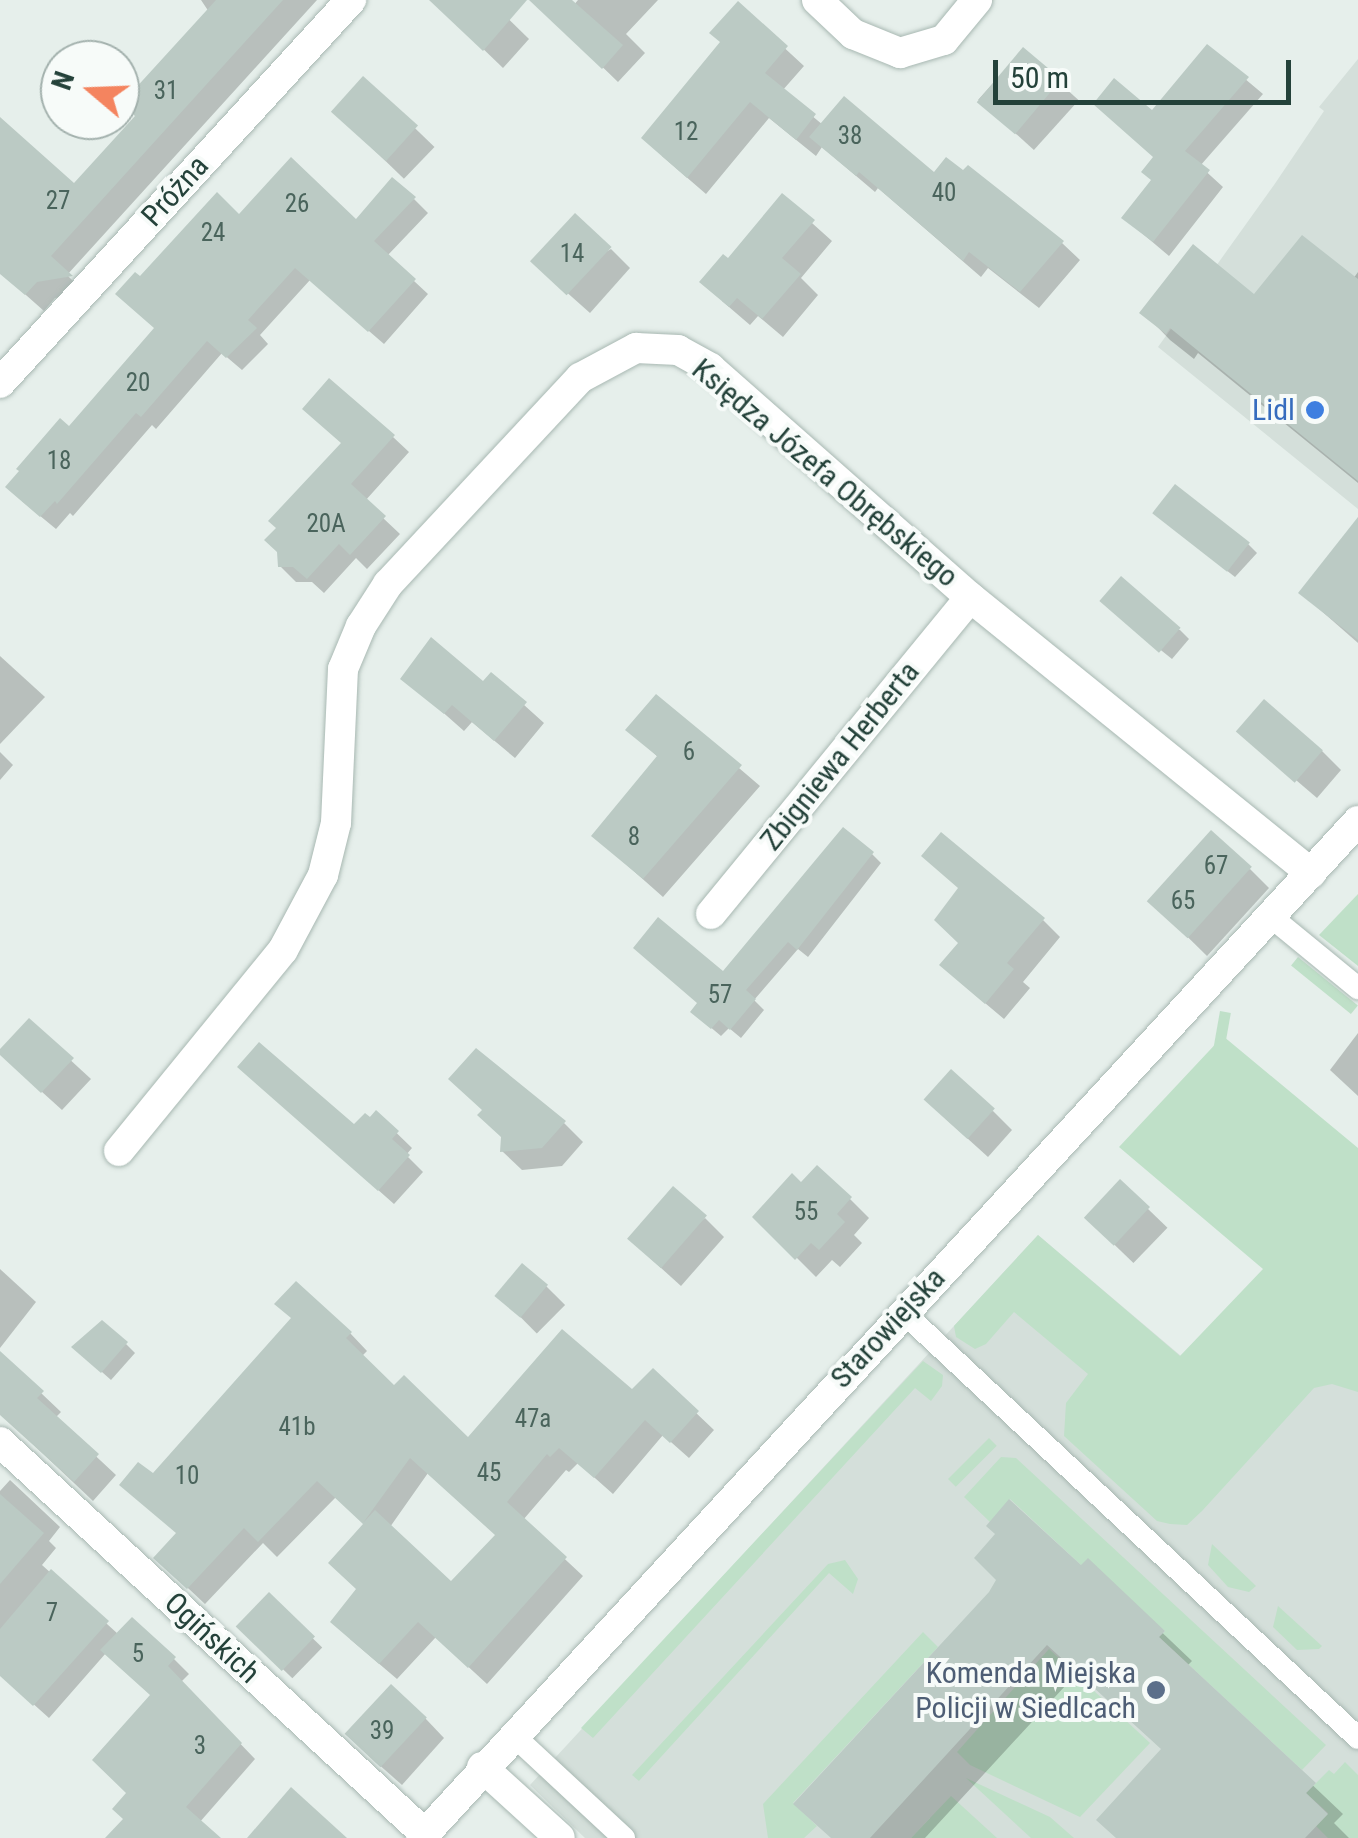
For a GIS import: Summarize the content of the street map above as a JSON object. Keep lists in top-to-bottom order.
{
  "streets": {
    "street": [
      "Próżna",
      "Księdza Józefa Obrębskiego",
      "Zbigniewa Herberta",
      "Starowiejska",
      "Ogińskich"
    ]
  },
  "crossings": [
    ["Księdza Józefa Obrębskiego", "Zbigniewa Herberta"],
    ["Księdza Józefa Obrębskiego", "Starowiejska"],
    ["Starowiejska", "Ogińskich"]
  ],
  "places": ["Lidl", "Komenda Miejska Policji w Siedlcach"],
  "house_numbers": [
    "31",
    "12",
    "38",
    "40",
    "27",
    "26",
    "24",
    "14",
    "20",
    "18",
    "20A",
    "6",
    "8",
    "67",
    "65",
    "57",
    "55",
    "47a",
    "41b",
    "45",
    "10",
    "7",
    "5",
    "39",
    "3"
  ],
  "scale_bar": "50 m",
  "north": "left"
}
